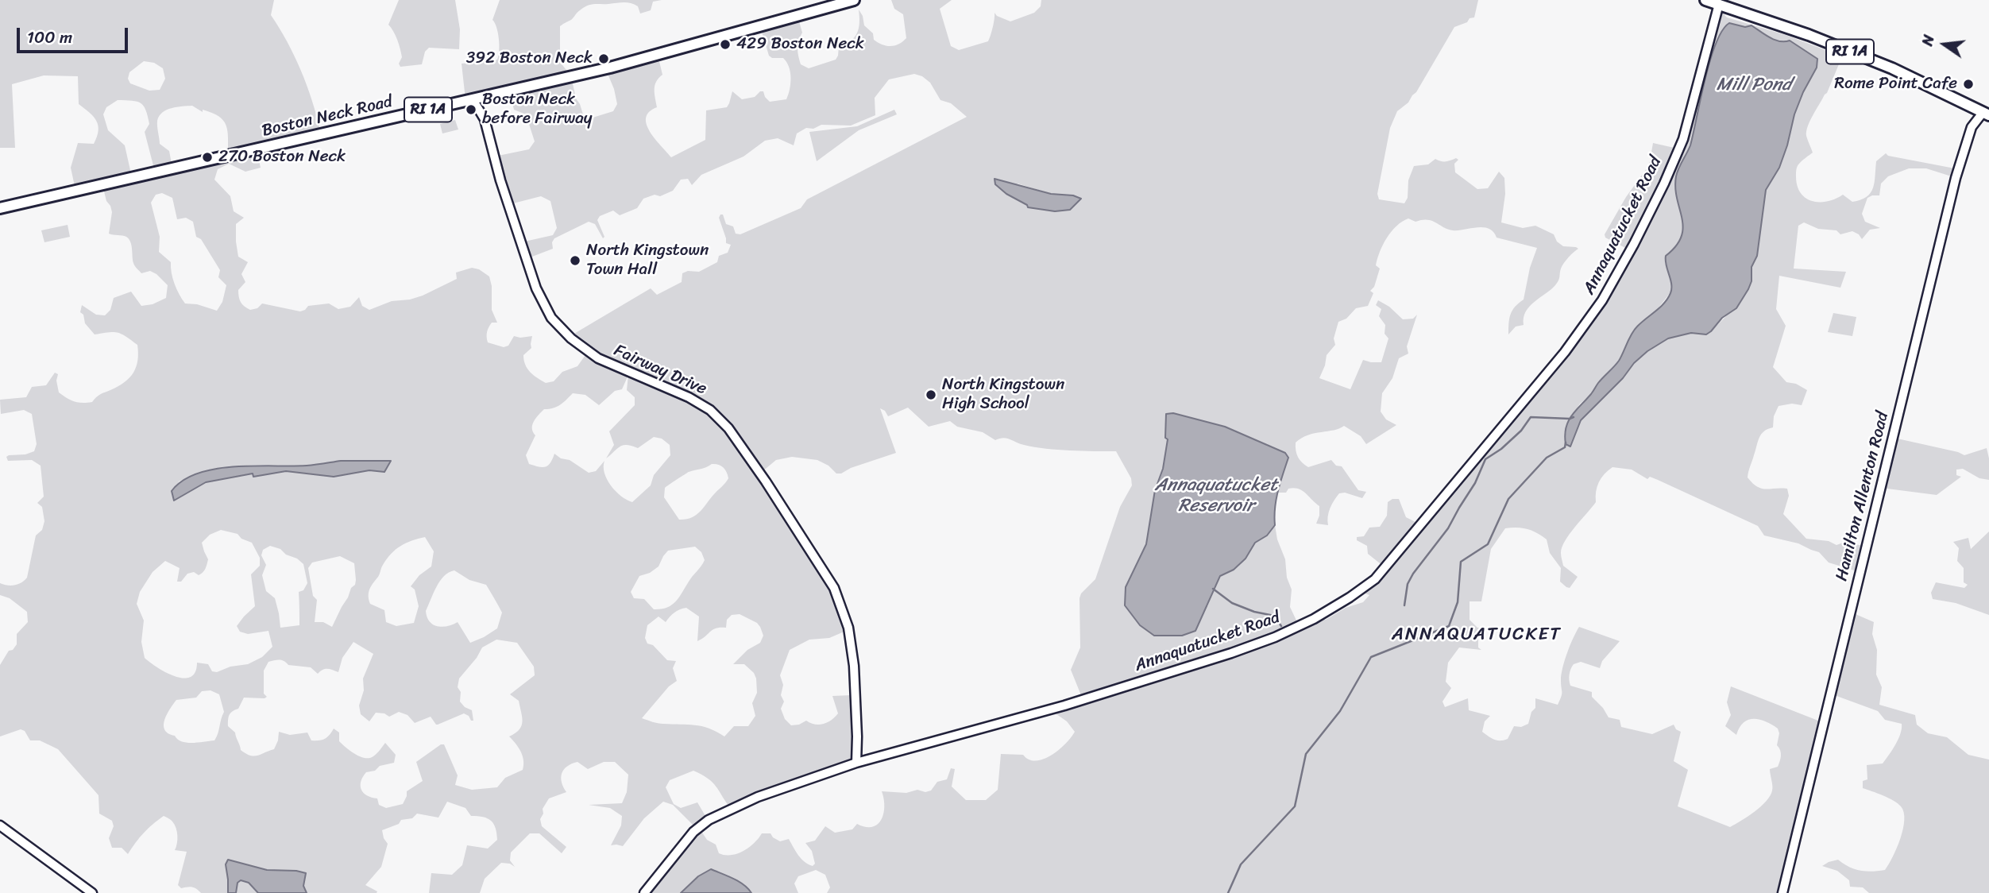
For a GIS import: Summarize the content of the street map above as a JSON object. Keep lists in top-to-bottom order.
{
  "streets": {
    "main road": ["RI 1A", "Boston Neck Road"],
    "street": ["Annaquatucket Road", "Fairway Drive", "Hamilton Allenton Road"]
  },
  "crossings": [
    ["RI 1A", "Annaquatucket Road"],
    ["RI 1A", "Hamilton Allenton Road"],
    ["Boston Neck Road", "Fairway Drive"],
    ["Annaquatucket Road", "Fairway Drive"]
  ],
  "districts": ["ANNAQUATUCKET"],
  "water": ["Mill Pond", "Annaquatucket Reservoir"],
  "places": [
    "429 Boston Neck",
    "392 Boston Neck",
    "Rome Point Cafe",
    "Boston Neck before Fairway",
    "270 Boston Neck",
    "North Kingstown Town Hall",
    "North Kingstown High School"
  ],
  "scale_bar": "100 m",
  "north": "left"
}
